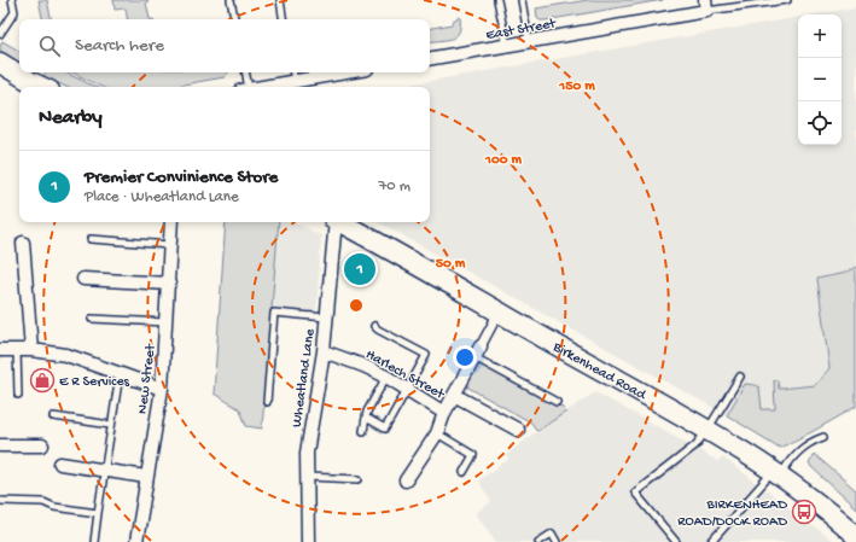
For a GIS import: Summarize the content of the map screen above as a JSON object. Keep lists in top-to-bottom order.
{
  "streets": {
    "main road": ["Birkenhead Road"],
    "street": [
      "East Street",
      "Harlech Street",
      "Wheatland Lane",
      "New Street"
    ]
  },
  "crossings": [
    ["Harlech Street", "Wheatland Lane"]
  ],
  "places": {
    "shop": ["E R Services"],
    "bus stop": ["BIRKENHEAD ROAD/DOCK ROAD"]
  },
  "page": {
    "map_buttons": ["+", "−"],
    "search": "Search here",
    "heading": "Nearby",
    "list": [
      {
        "mark": "1",
        "name": "Premier Convinience Store",
        "note": "Place · Wheatland Lane",
        "value": "70 m"
      }
    ],
    "pins": "1"
  },
  "rings": ["150 m", "100 m", "50 m"]
}
